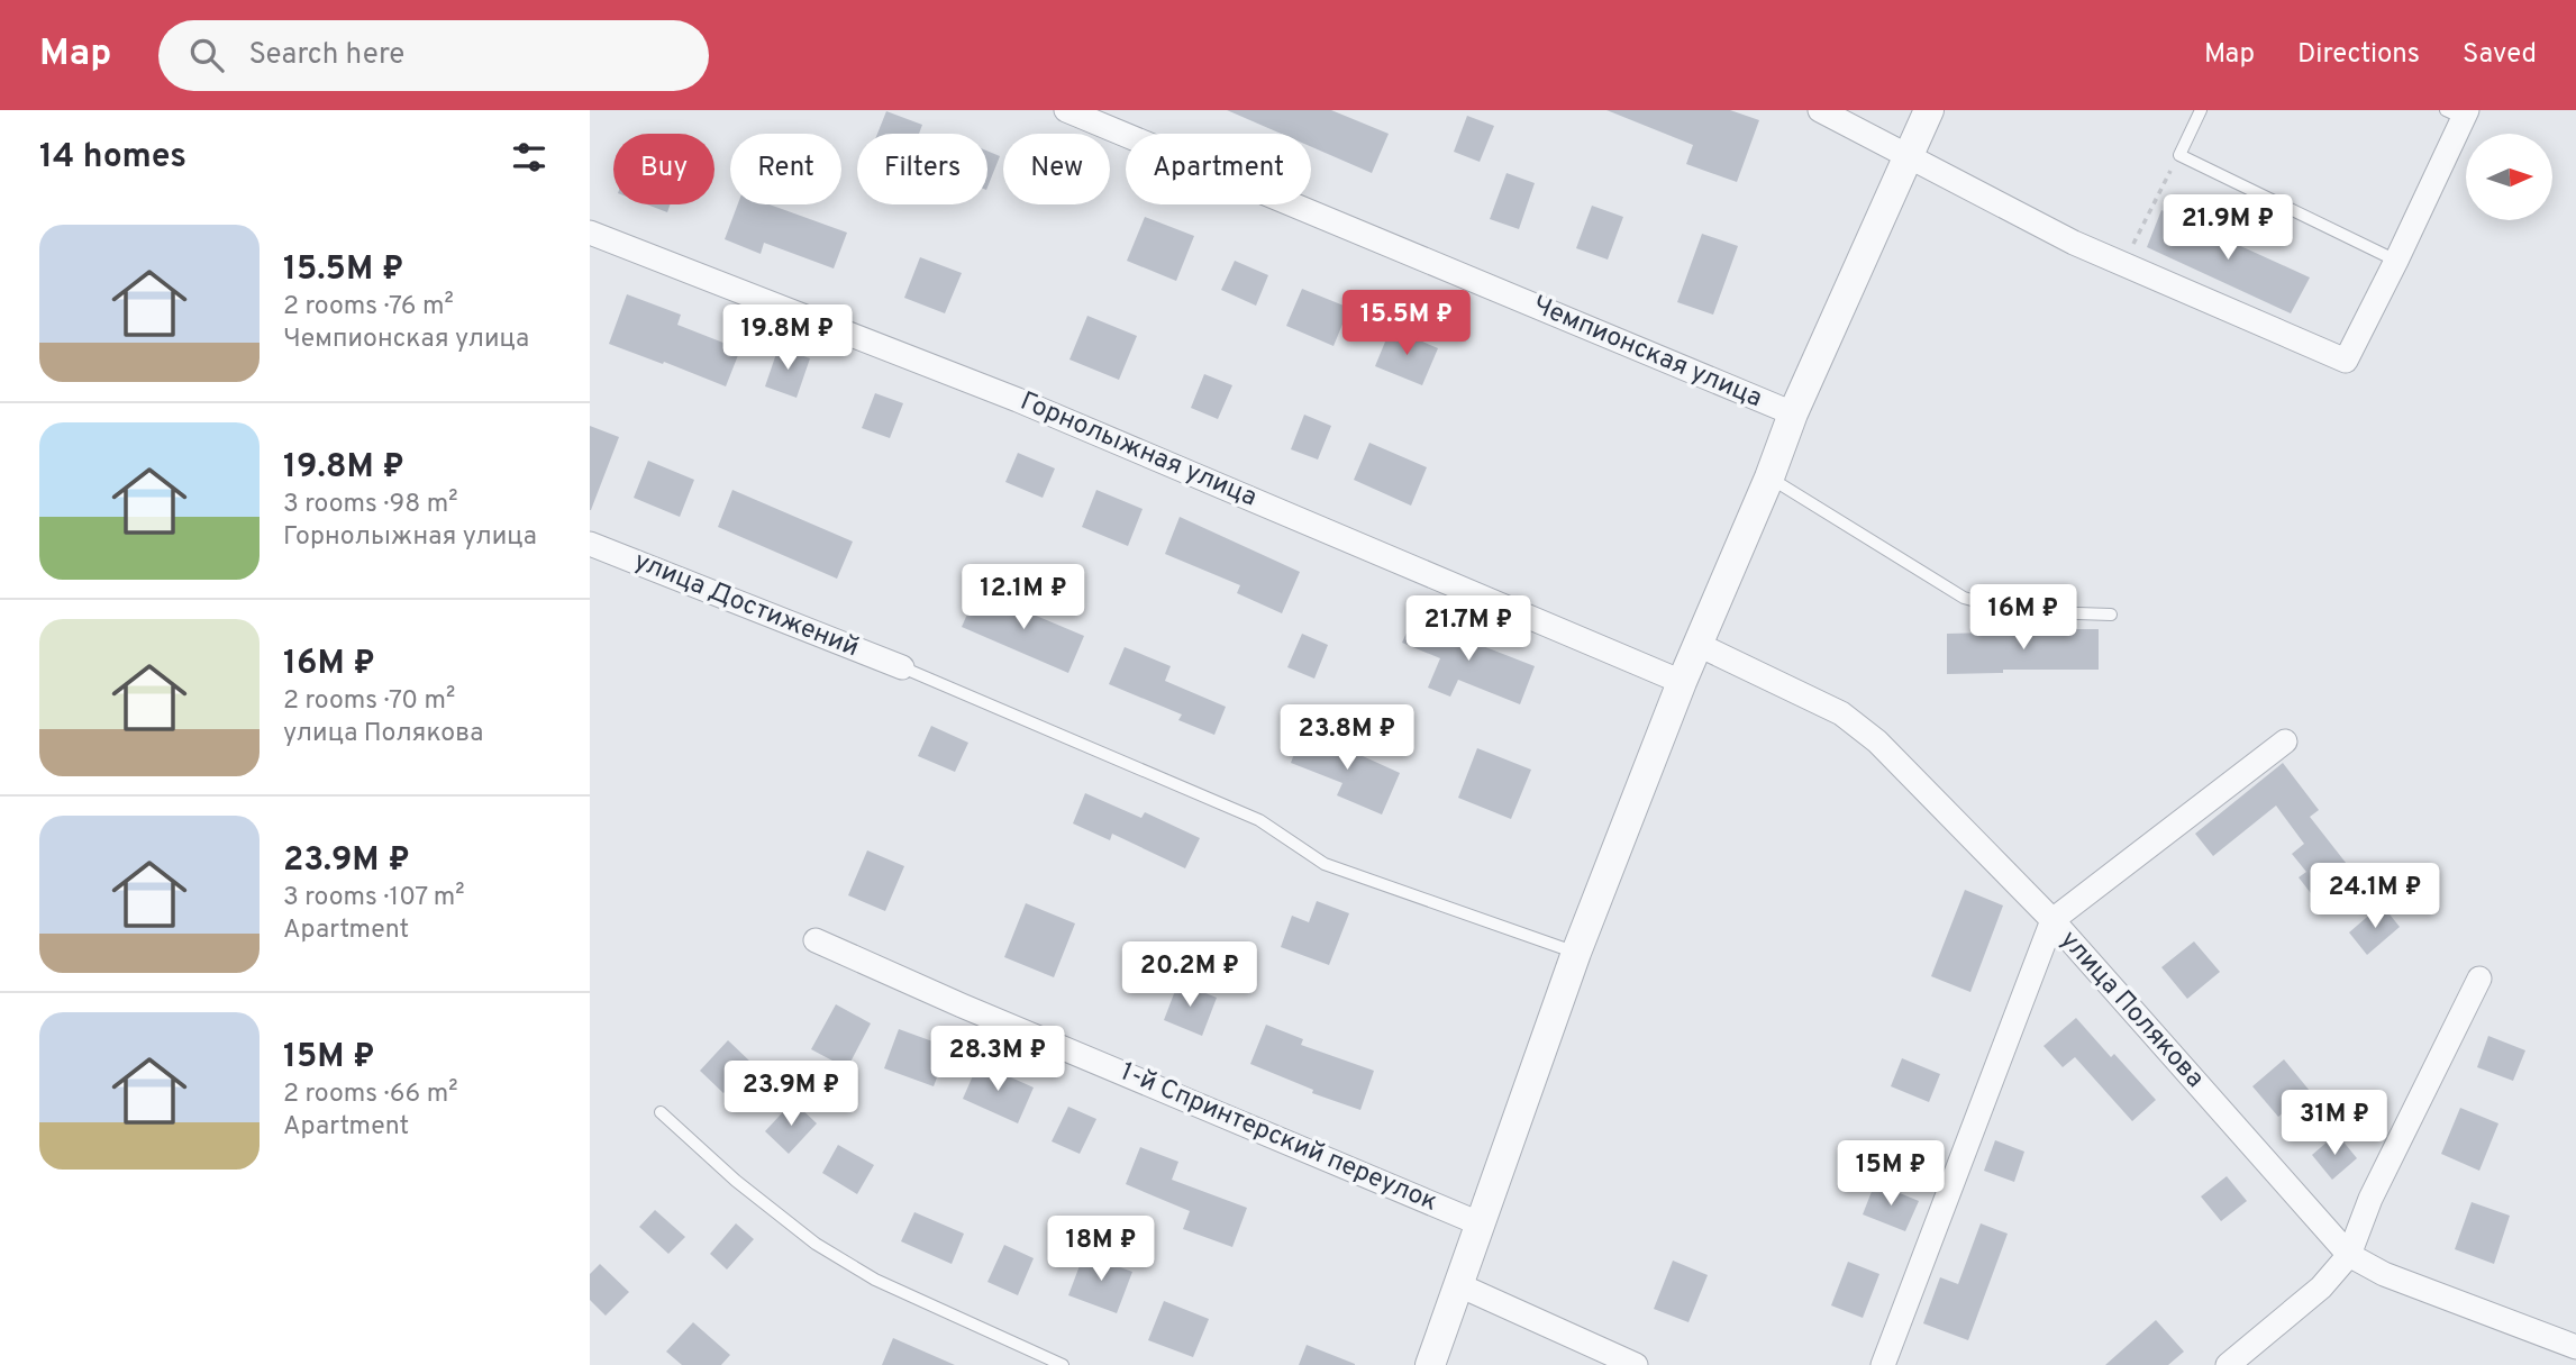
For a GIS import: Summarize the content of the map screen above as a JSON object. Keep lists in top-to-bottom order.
{
  "streets": {
    "street": [
      "Чемпионская улица",
      "Горнолыжная улица",
      "улица Достижений",
      "улица Полякова",
      "1-й Спринтерский переулок"
    ]
  },
  "north": "right",
  "page": {
    "header": "Map",
    "search": "Search here",
    "nav": ["Map", "Directions", "Saved"],
    "heading": "14 homes",
    "chip": [
      "Buy",
      "Rent",
      "Filters",
      "New",
      "Apartment"
    ],
    "price": [
      "21.9M ₽",
      "15.5M ₽",
      "19.8M ₽",
      "12.1M ₽",
      "16M ₽",
      "21.7M ₽",
      "23.8M ₽",
      "24.1M ₽",
      "20.2M ₽",
      "28.3M ₽",
      "23.9M ₽",
      "31M ₽",
      "15M ₽",
      "18M ₽"
    ],
    "list": [
      {
        "name": "15.5M ₽",
        "note": "2 rooms · 76 m² · Чемпионская улица"
      },
      {
        "name": "19.8M ₽",
        "note": "3 rooms · 98 m² · Горнолыжная улица"
      },
      {
        "name": "16M ₽",
        "note": "2 rooms · 70 m² · улица Полякова"
      },
      {
        "name": "23.9M ₽",
        "note": "3 rooms · 107 m² · Apartment"
      },
      {
        "name": "15M ₽",
        "note": "2 rooms · 66 m² · Apartment"
      }
    ]
  }
}
